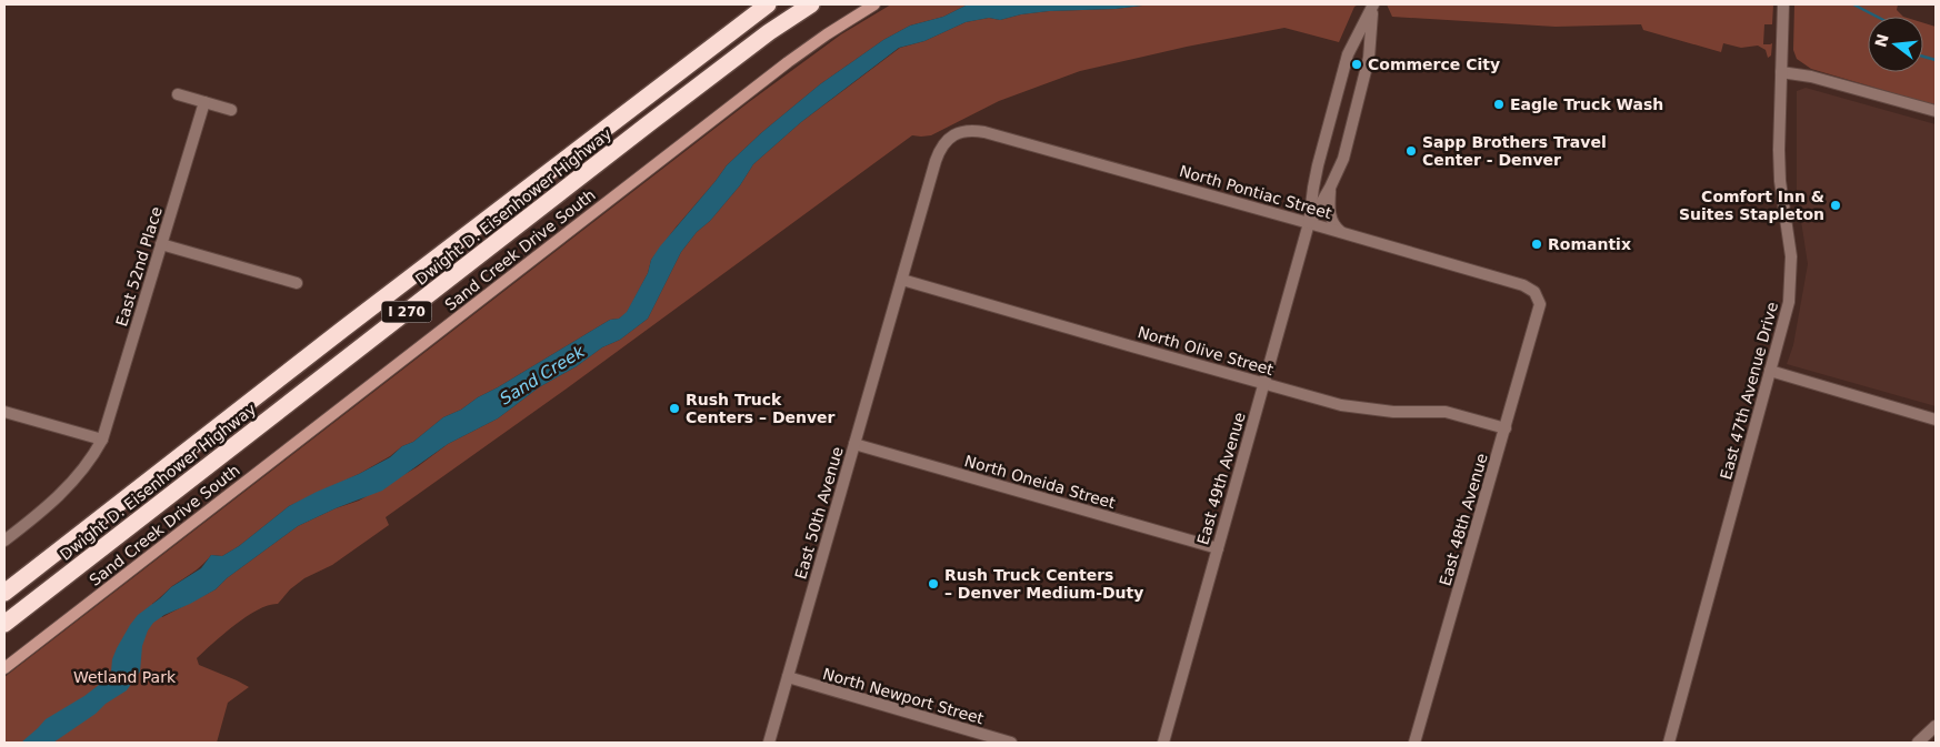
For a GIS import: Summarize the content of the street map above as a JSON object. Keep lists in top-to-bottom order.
{
  "streets": {
    "highway": ["Dwight D. Eisenhower Highway", "I 270"],
    "main road": ["Sand Creek Drive South"],
    "street": [
      "North Pontiac Street",
      "East 52nd Place",
      "North Olive Street",
      "East 47th Avenue Drive",
      "East 49th Avenue",
      "North Oneida Street",
      "East 50th Avenue",
      "East 48th Avenue",
      "North Newport Street"
    ]
  },
  "crossings": [
    ["North Pontiac Street", "East 49th Avenue"],
    ["North Pontiac Street", "East 50th Avenue"],
    ["North Pontiac Street", "East 48th Avenue"],
    ["North Olive Street", "East 49th Avenue"],
    ["North Olive Street", "East 50th Avenue"],
    ["North Olive Street", "East 48th Avenue"],
    ["East 49th Avenue", "North Oneida Street"],
    ["North Oneida Street", "East 50th Avenue"],
    ["East 50th Avenue", "North Newport Street"]
  ],
  "water": ["Sand Creek"],
  "parks": ["Wetland Park"],
  "places": [
    "Commerce City",
    "Eagle Truck Wash",
    "Sapp Brothers Travel Center - Denver",
    "Comfort Inn & Suites Stapleton",
    "Romantix",
    "Rush Truck Centers – Denver",
    "Rush Truck Centers – Denver Medium-Duty"
  ],
  "north": "left"
}
